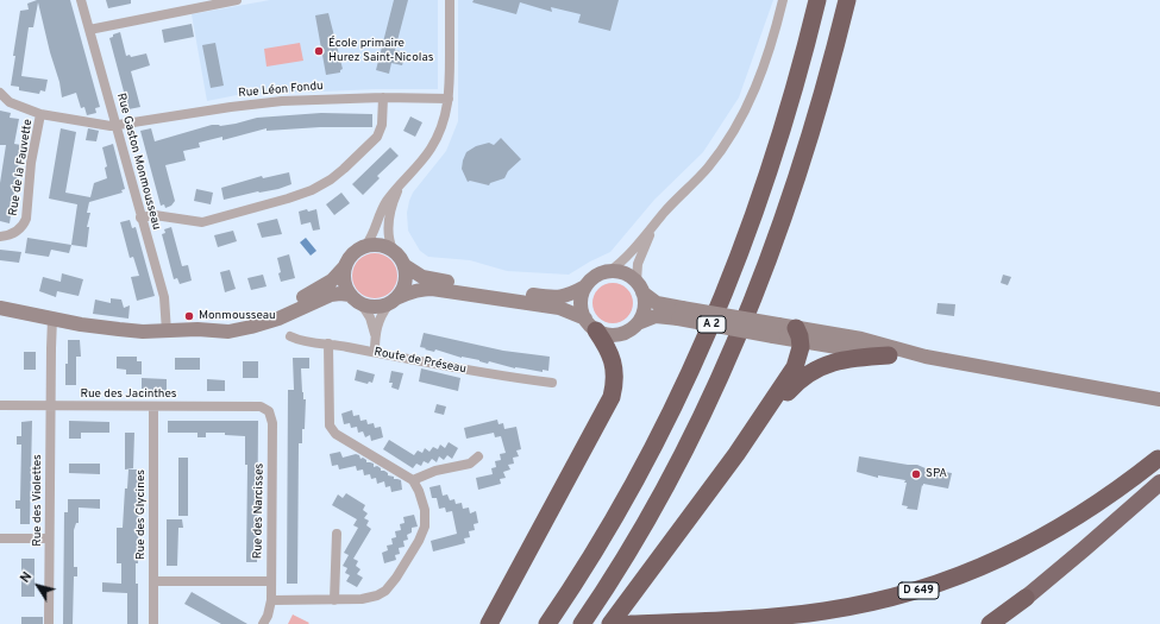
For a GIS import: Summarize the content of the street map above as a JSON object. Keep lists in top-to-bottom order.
{
  "streets": {
    "highway": ["A 2", "D 649"],
    "street": [
      "Rue Léon Fondu",
      "Rue Gaston Monmousseau",
      "Rue de la Fauvette",
      "Route de Préseau",
      "Rue des Jacinthes",
      "Rue des Violettes",
      "Rue des Narcisses",
      "Rue des Glycines"
    ]
  },
  "crossings": [
    ["Rue Léon Fondu", "Rue Gaston Monmousseau"],
    ["Rue Léon Fondu", "Rue de la Fauvette"],
    ["Rue des Jacinthes", "Rue des Violettes"],
    ["Rue des Jacinthes", "Rue des Narcisses"],
    ["Rue des Jacinthes", "Rue des Glycines"]
  ],
  "places": ["École primaire Hurez Saint-Nicolas", "Monmousseau", "SPA"],
  "north": "top left"
}
